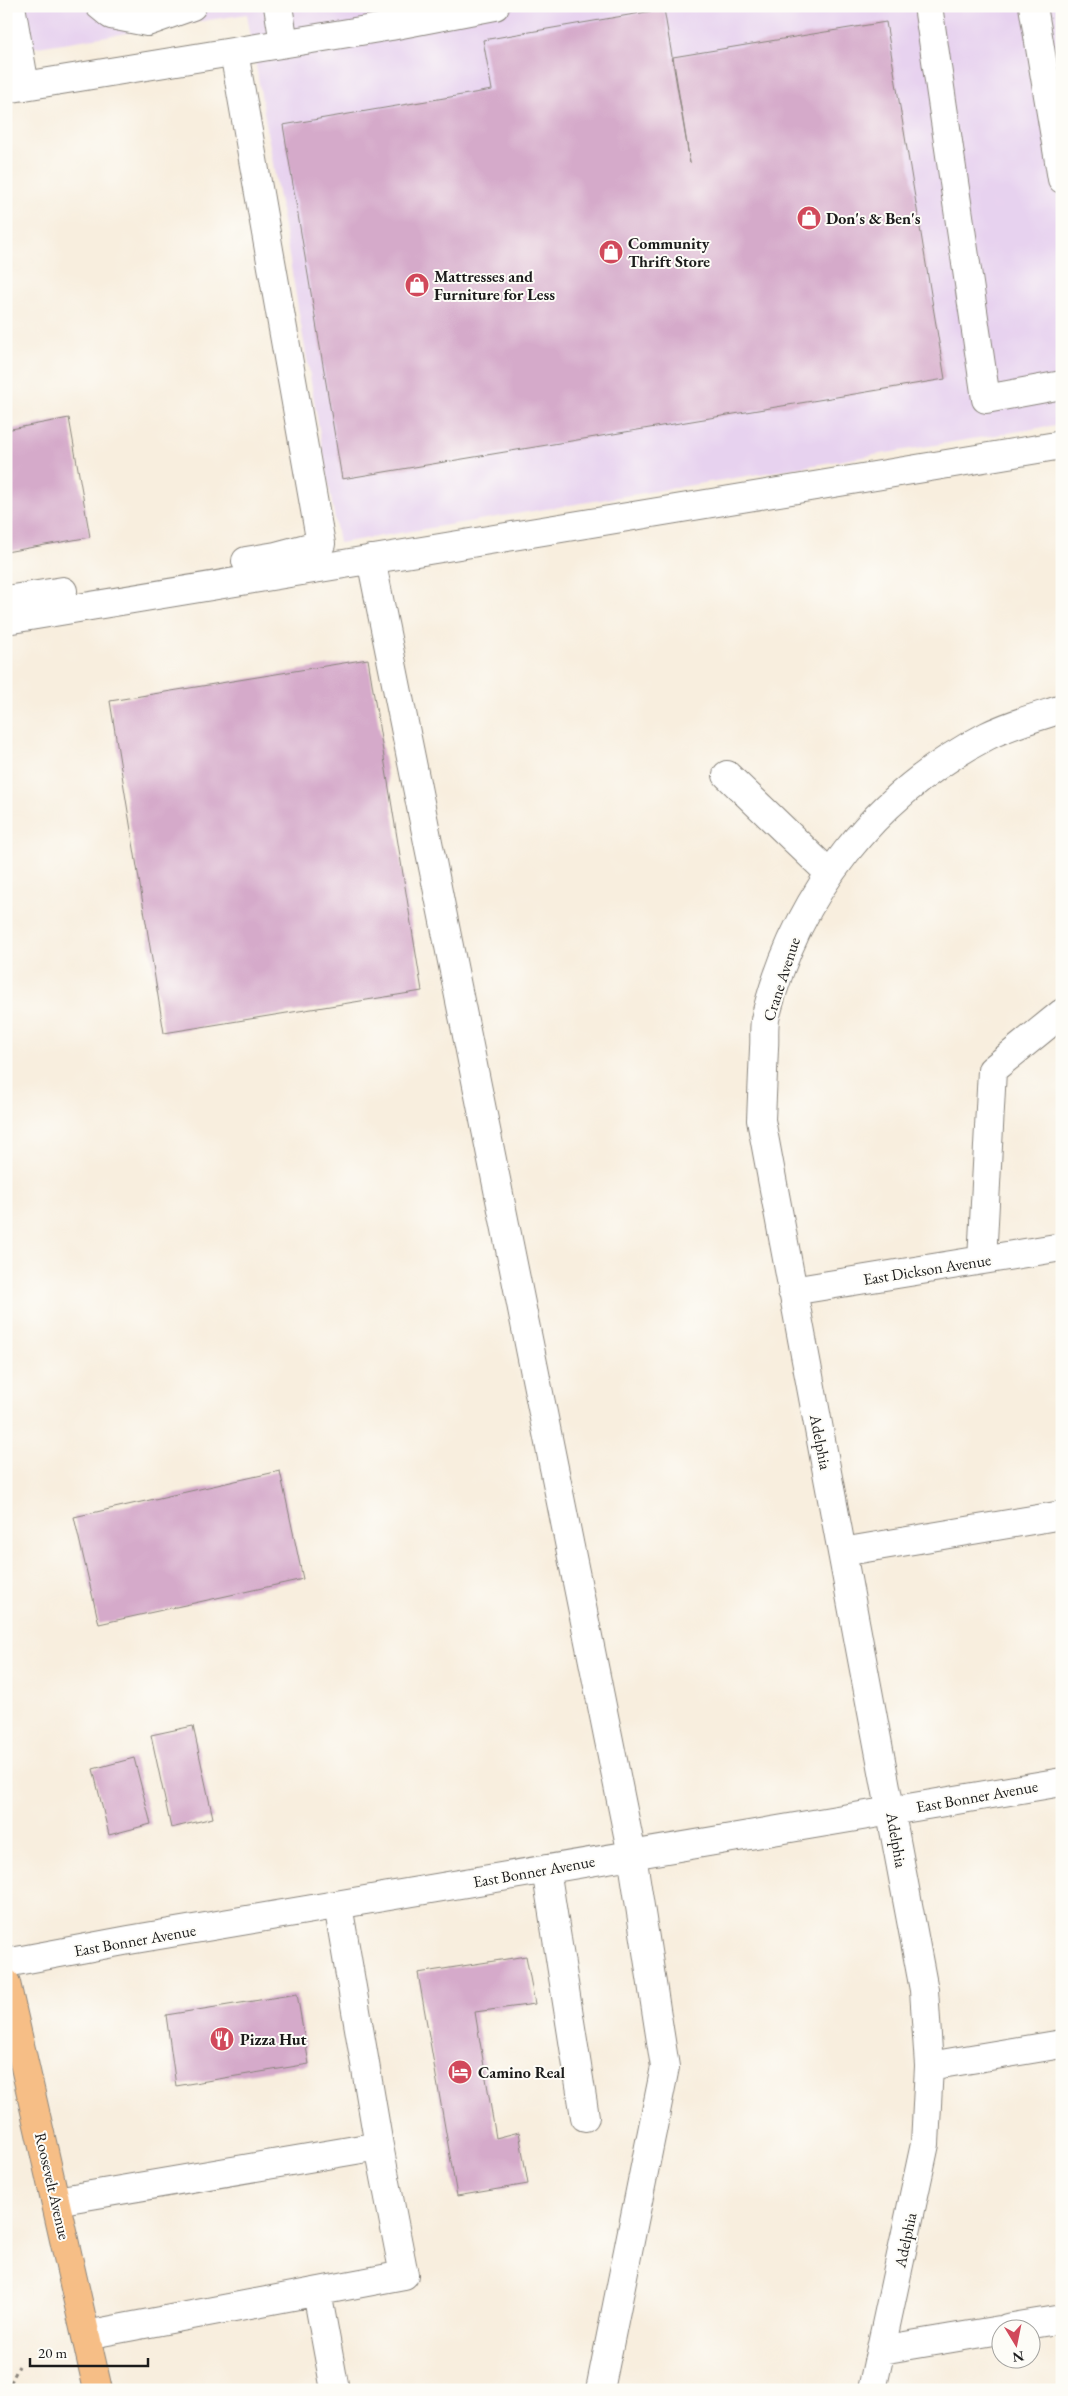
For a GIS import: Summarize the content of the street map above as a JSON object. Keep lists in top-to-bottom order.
{
  "streets": {
    "main road": ["Roosevelt Avenue"],
    "street": [
      "Crane Avenue",
      "East Dickson Avenue",
      "Adelphia",
      "East Bonner Avenue"
    ]
  },
  "crossings": [
    ["Crane Avenue", "East Dickson Avenue"],
    ["Crane Avenue", "Adelphia"],
    ["East Dickson Avenue", "Adelphia"],
    ["Adelphia", "East Bonner Avenue"]
  ],
  "places": {
    "shop": ["Don's & Ben's", "Community Thrift Store", "Mattresses and Furniture for Less"],
    "restaurant": ["Pizza Hut"],
    "hotel": ["Camino Real"]
  },
  "scale_bar": "20 m",
  "north": "bottom"
}
